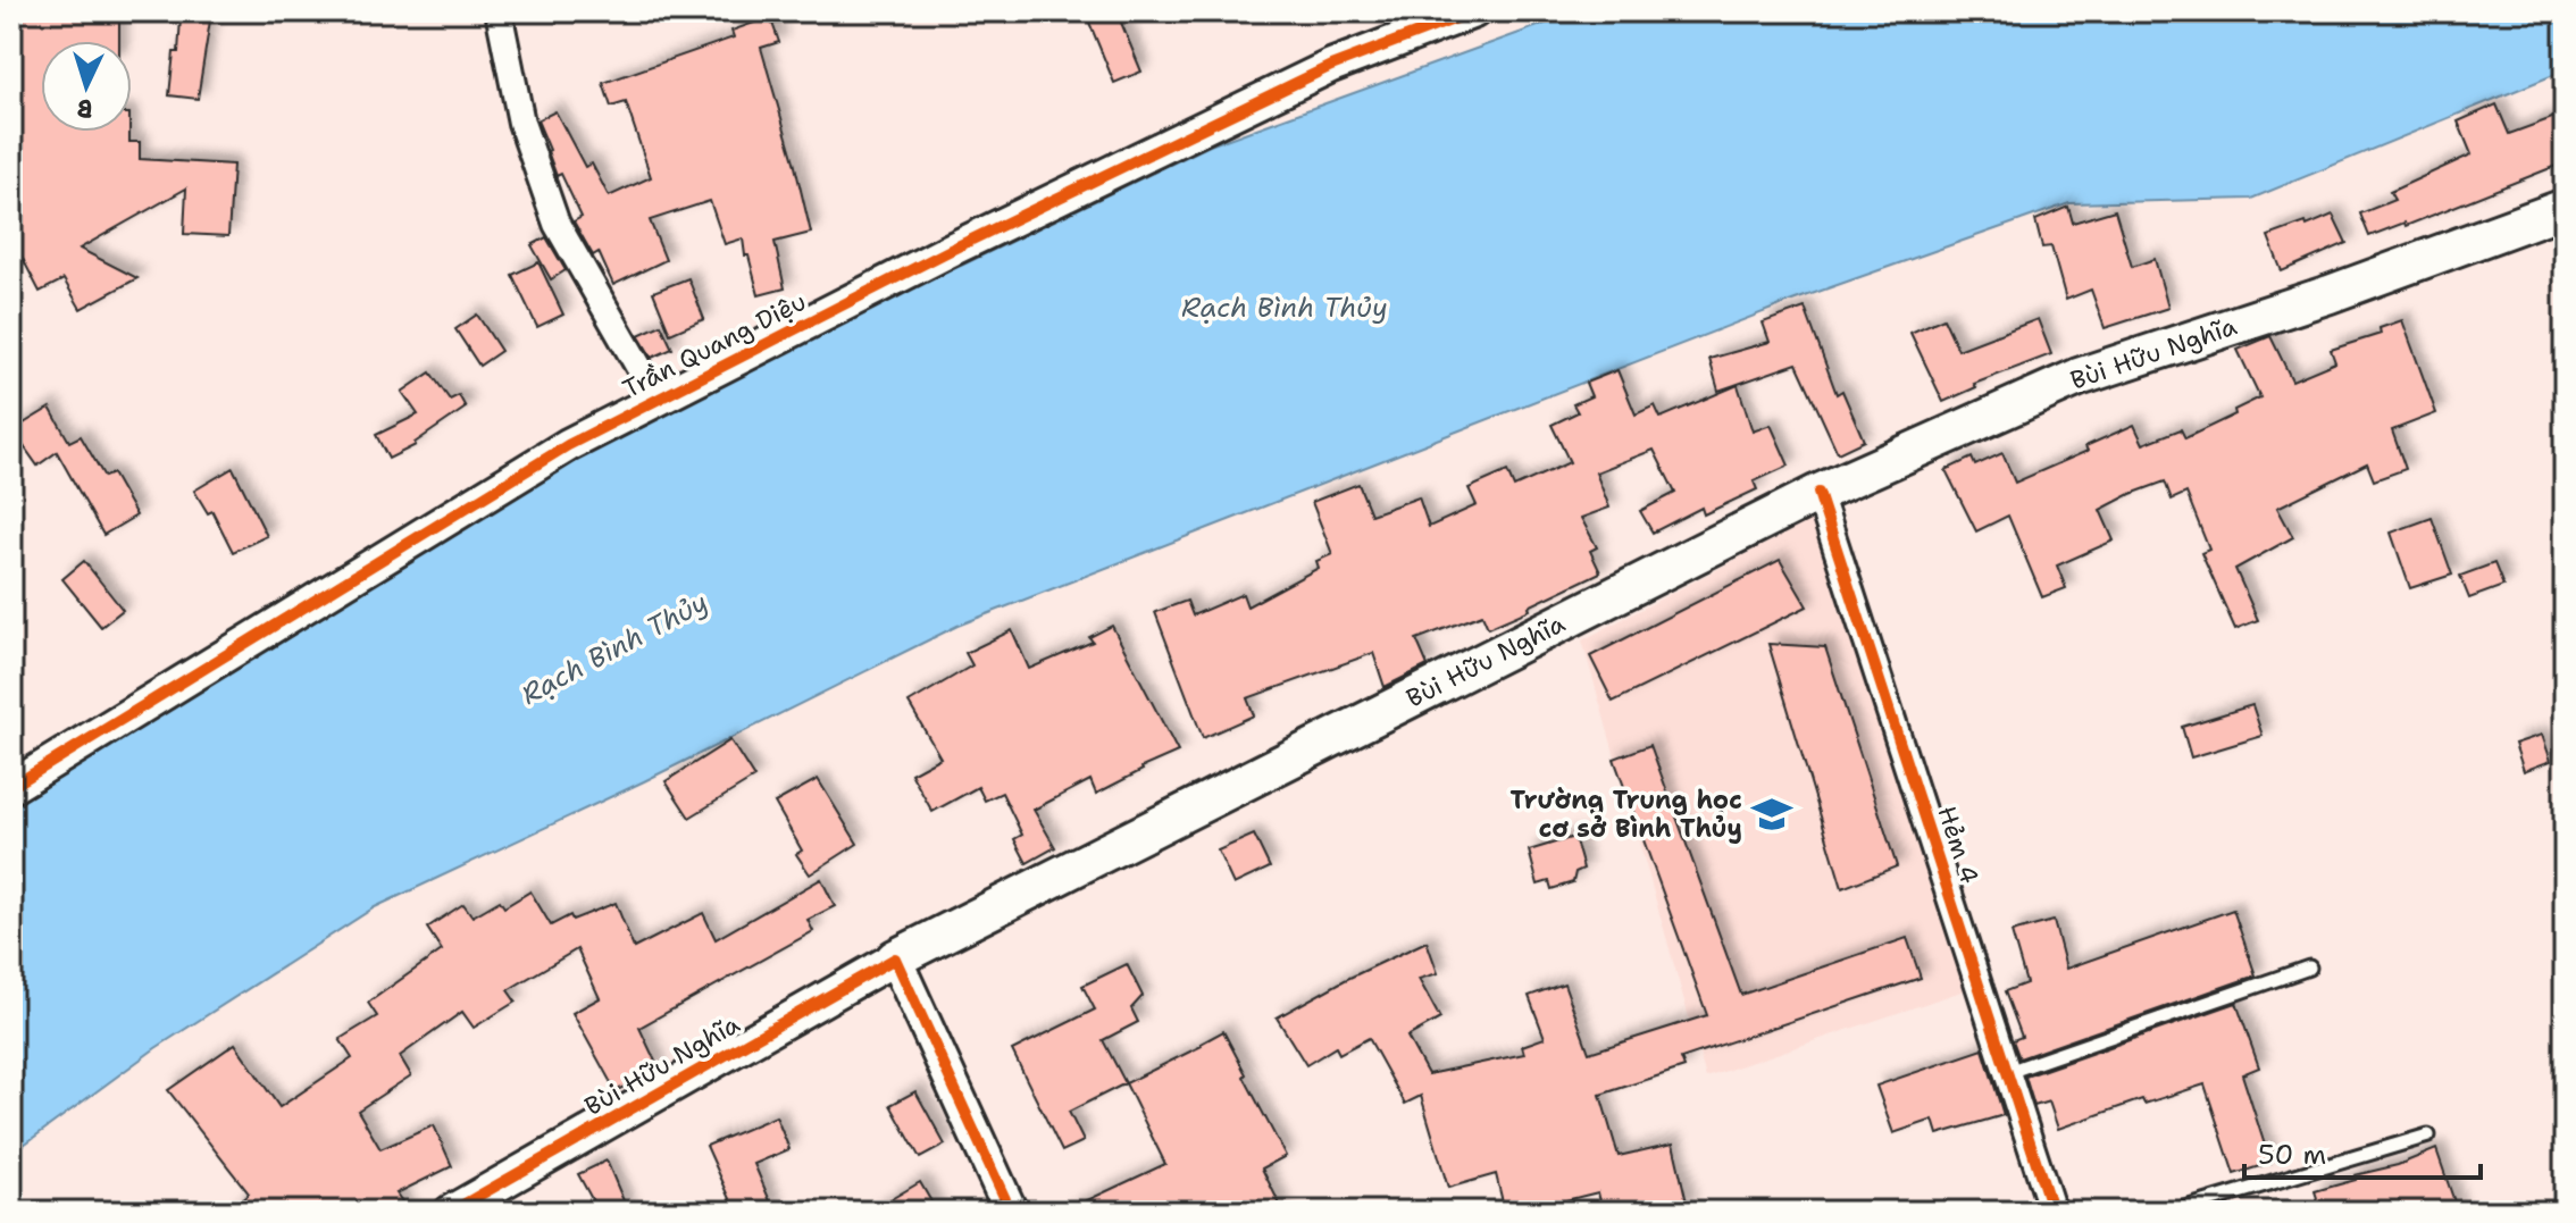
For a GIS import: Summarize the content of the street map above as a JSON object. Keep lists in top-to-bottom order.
{
  "streets": {
    "main road": ["Bùi Hữu Nghĩa"],
    "street": ["Trần Quang Diệu", "Hẻm 4"]
  },
  "crossings": [
    ["Bùi Hữu Nghĩa", "Hẻm 4"]
  ],
  "water": ["Rạch Bình Thủy"],
  "places": {
    "school or university": ["Trường Trung học cơ sở Bình Thủy"]
  },
  "scale_bar": "50 m",
  "north": "bottom"
}
